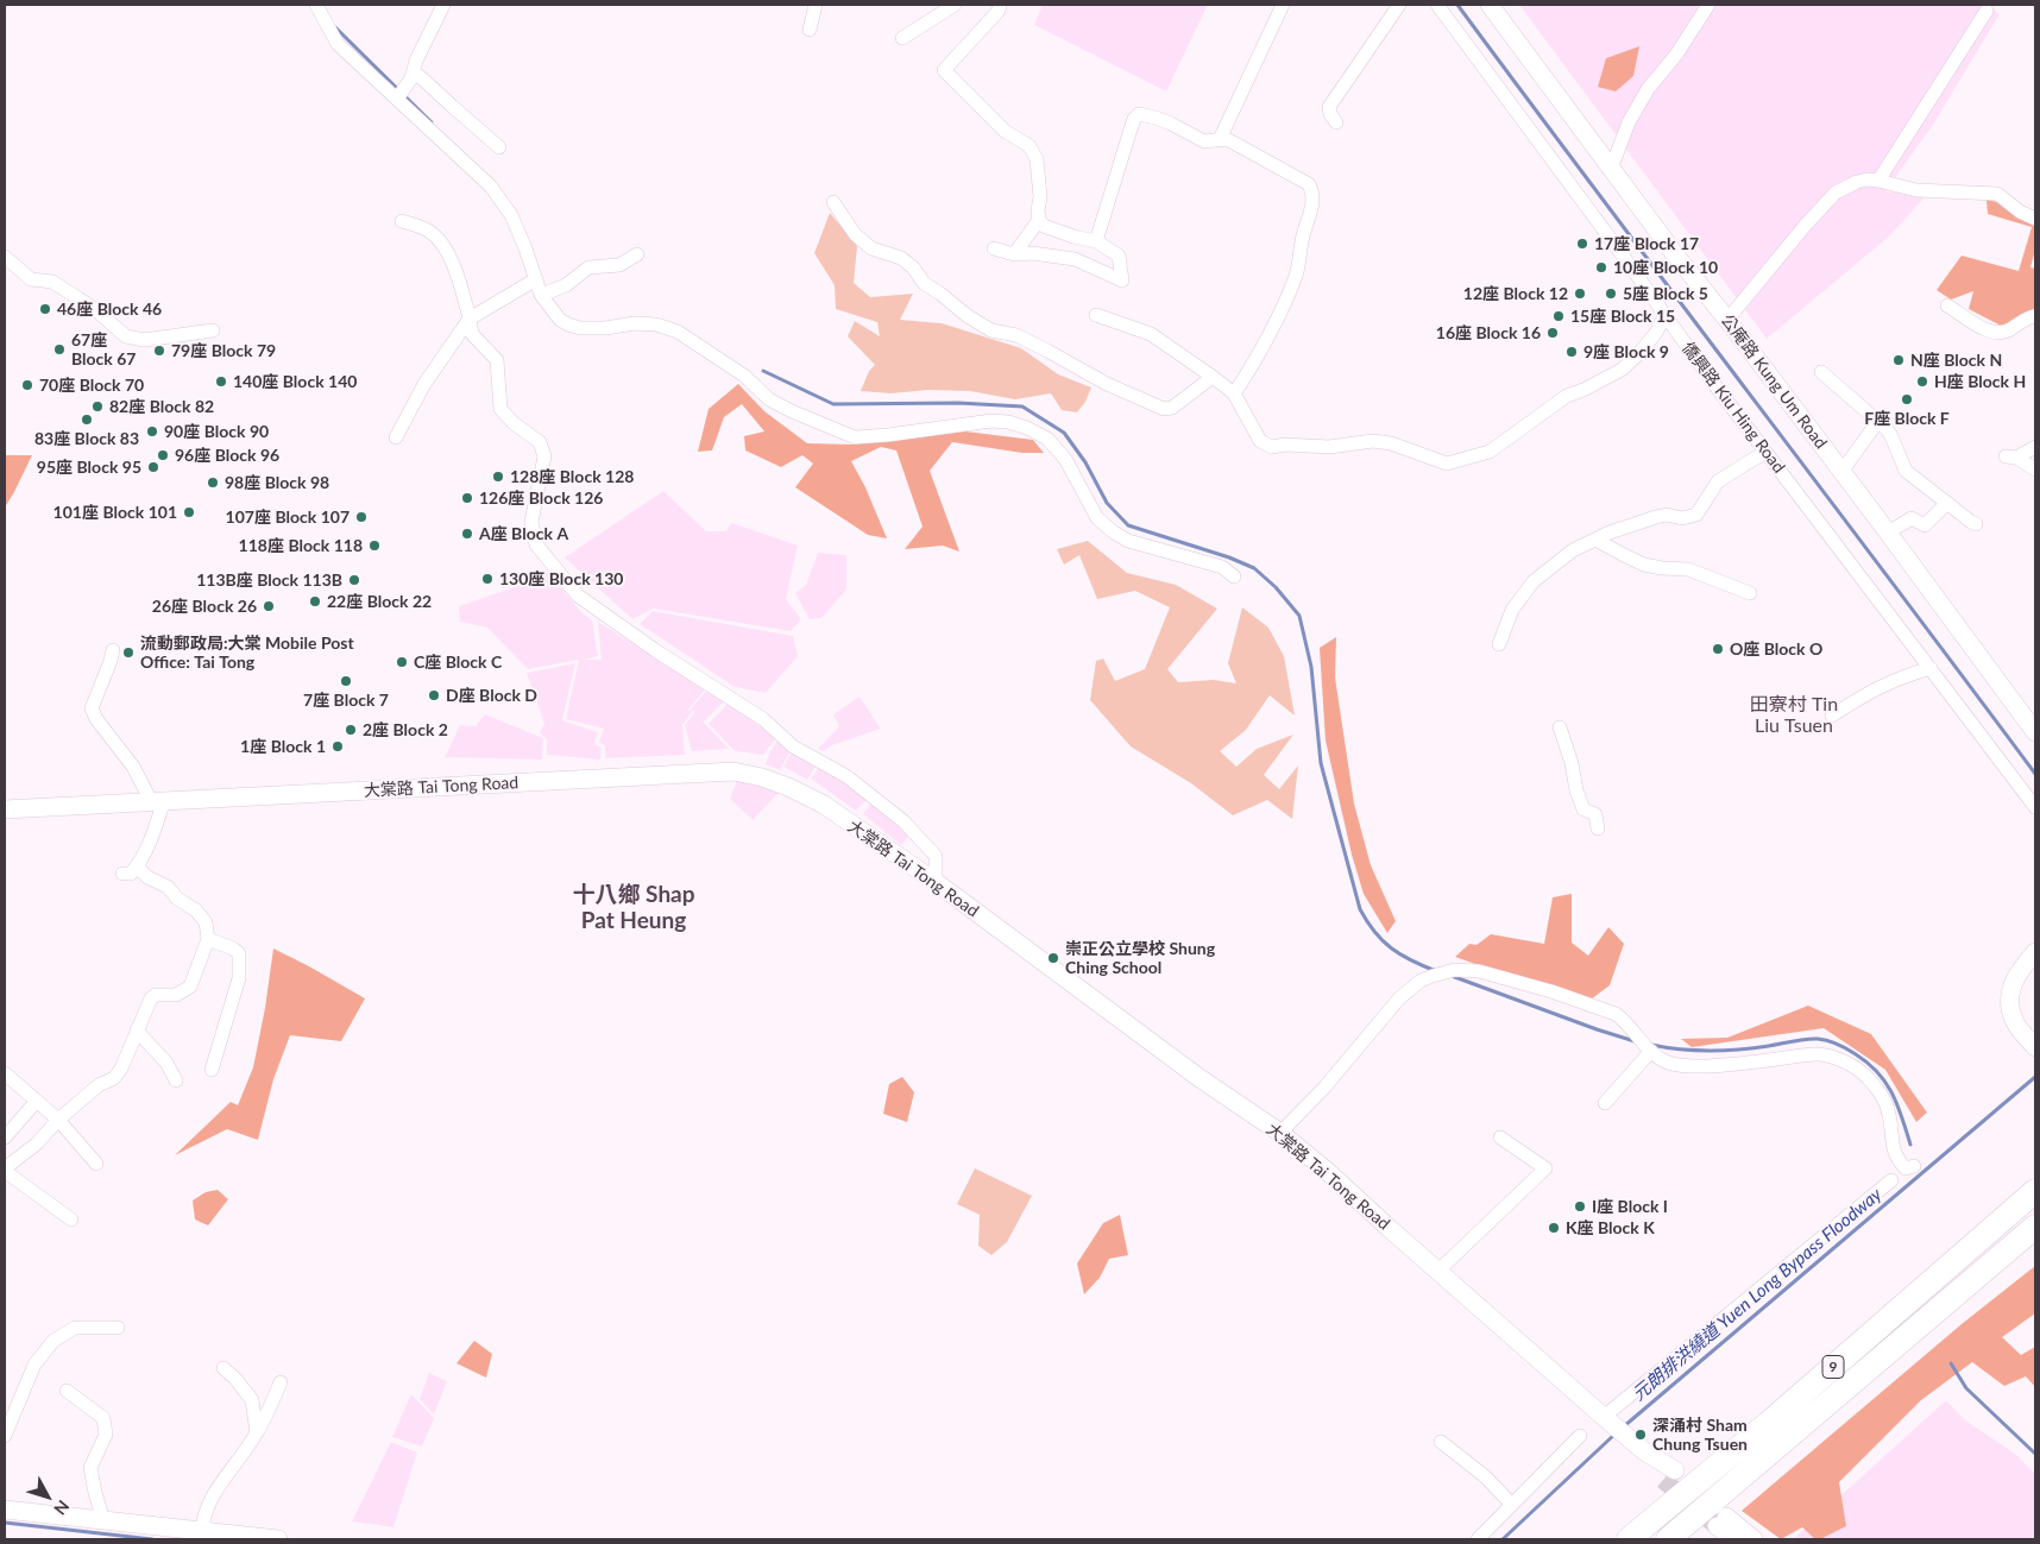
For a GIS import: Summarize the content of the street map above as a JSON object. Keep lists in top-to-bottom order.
{
  "streets": {
    "highway": ["9"],
    "street": ["公庵路 Kung Um Road", "僑興路 Kiu Hing Road", "大棠路 Tai Tong Road"]
  },
  "districts": ["田寮村 Tin Liu Tsuen", "十八鄉 Shap Pat Heung"],
  "water": ["元朗排洪繞道 Yuen Long Bypass Floodway"],
  "places": [
    "17座 Block 17",
    "10座 Block 10",
    "12座 Block 12",
    "5座 Block 5",
    "46座 Block 46",
    "15座 Block 15",
    "16座 Block 16",
    "67座 Block 67",
    "79座 Block 79",
    "9座 Block 9",
    "N座 Block N",
    "140座 Block 140",
    "H座 Block H",
    "70座 Block 70",
    "F座 Block F",
    "82座 Block 82",
    "83座 Block 83",
    "90座 Block 90",
    "96座 Block 96",
    "95座 Block 95",
    "128座 Block 128",
    "98座 Block 98",
    "126座 Block 126",
    "101座 Block 101",
    "107座 Block 107",
    "A座 Block A",
    "118座 Block 118",
    "130座 Block 130",
    "113B座 Block 113B",
    "22座 Block 22",
    "26座 Block 26",
    "O座 Block O",
    "流動郵政局:大棠 Mobile Post Office: Tai Tong",
    "C座 Block C",
    "7座 Block 7",
    "D座 Block D",
    "2座 Block 2",
    "1座 Block 1",
    "崇正公立學校 Shung Ching School",
    "I座 Block I",
    "K座 Block K",
    "深涌村 Sham Chung Tsuen"
  ],
  "north": "bottom right"
}
